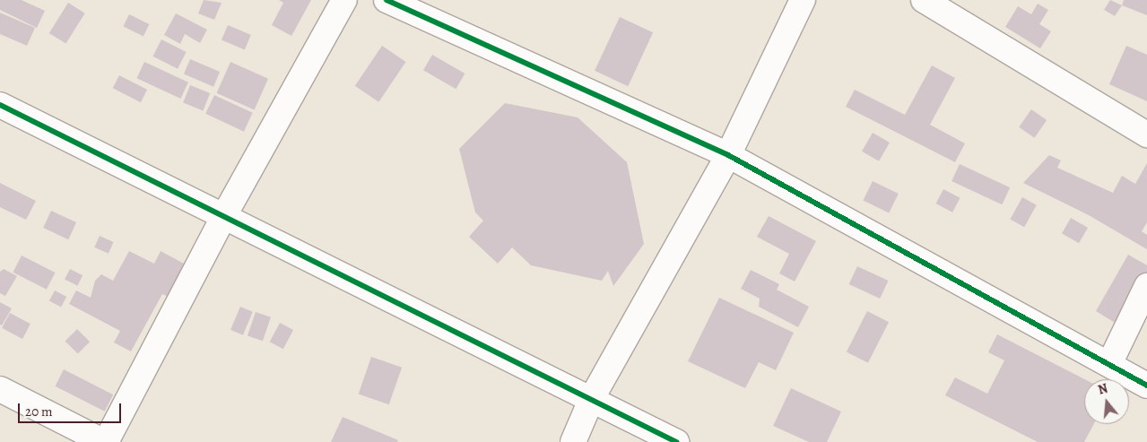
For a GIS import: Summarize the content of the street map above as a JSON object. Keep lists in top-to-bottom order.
{
  "scale_bar": "20 m",
  "north": "top"
}
